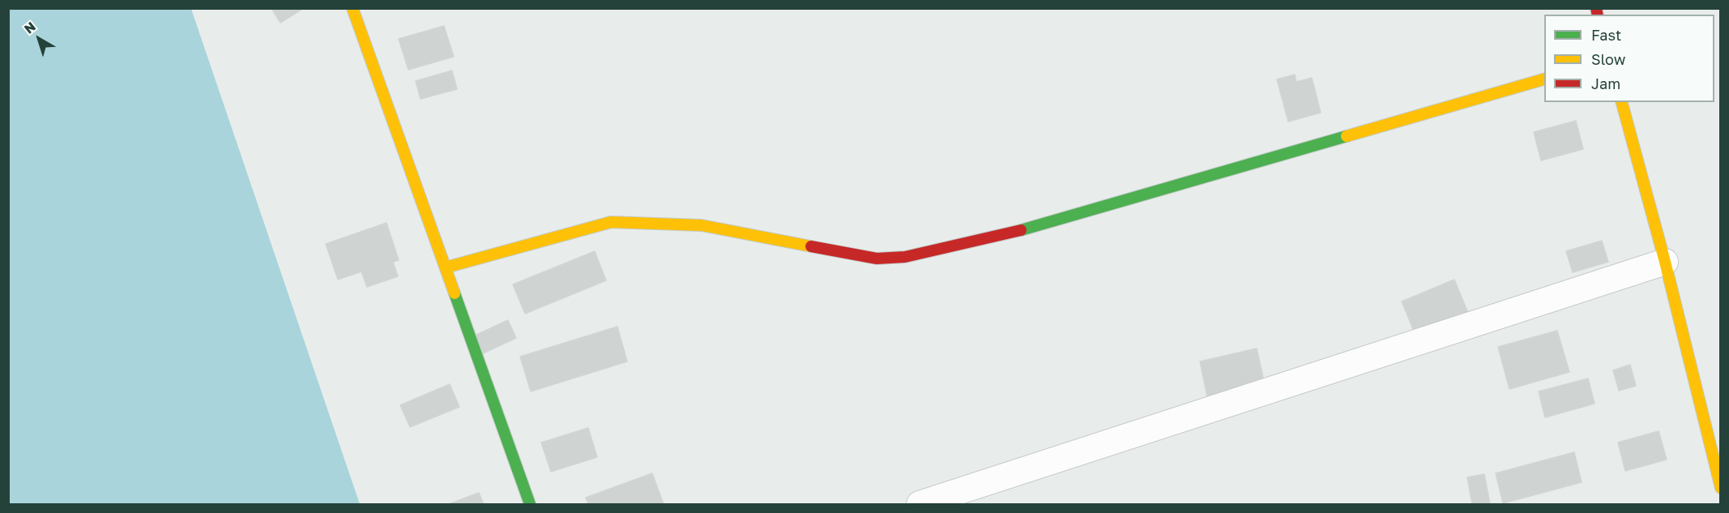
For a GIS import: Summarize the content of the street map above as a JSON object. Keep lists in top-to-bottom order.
{
  "legend": ["Fast", "Slow", "Jam"],
  "north": "top left"
}
